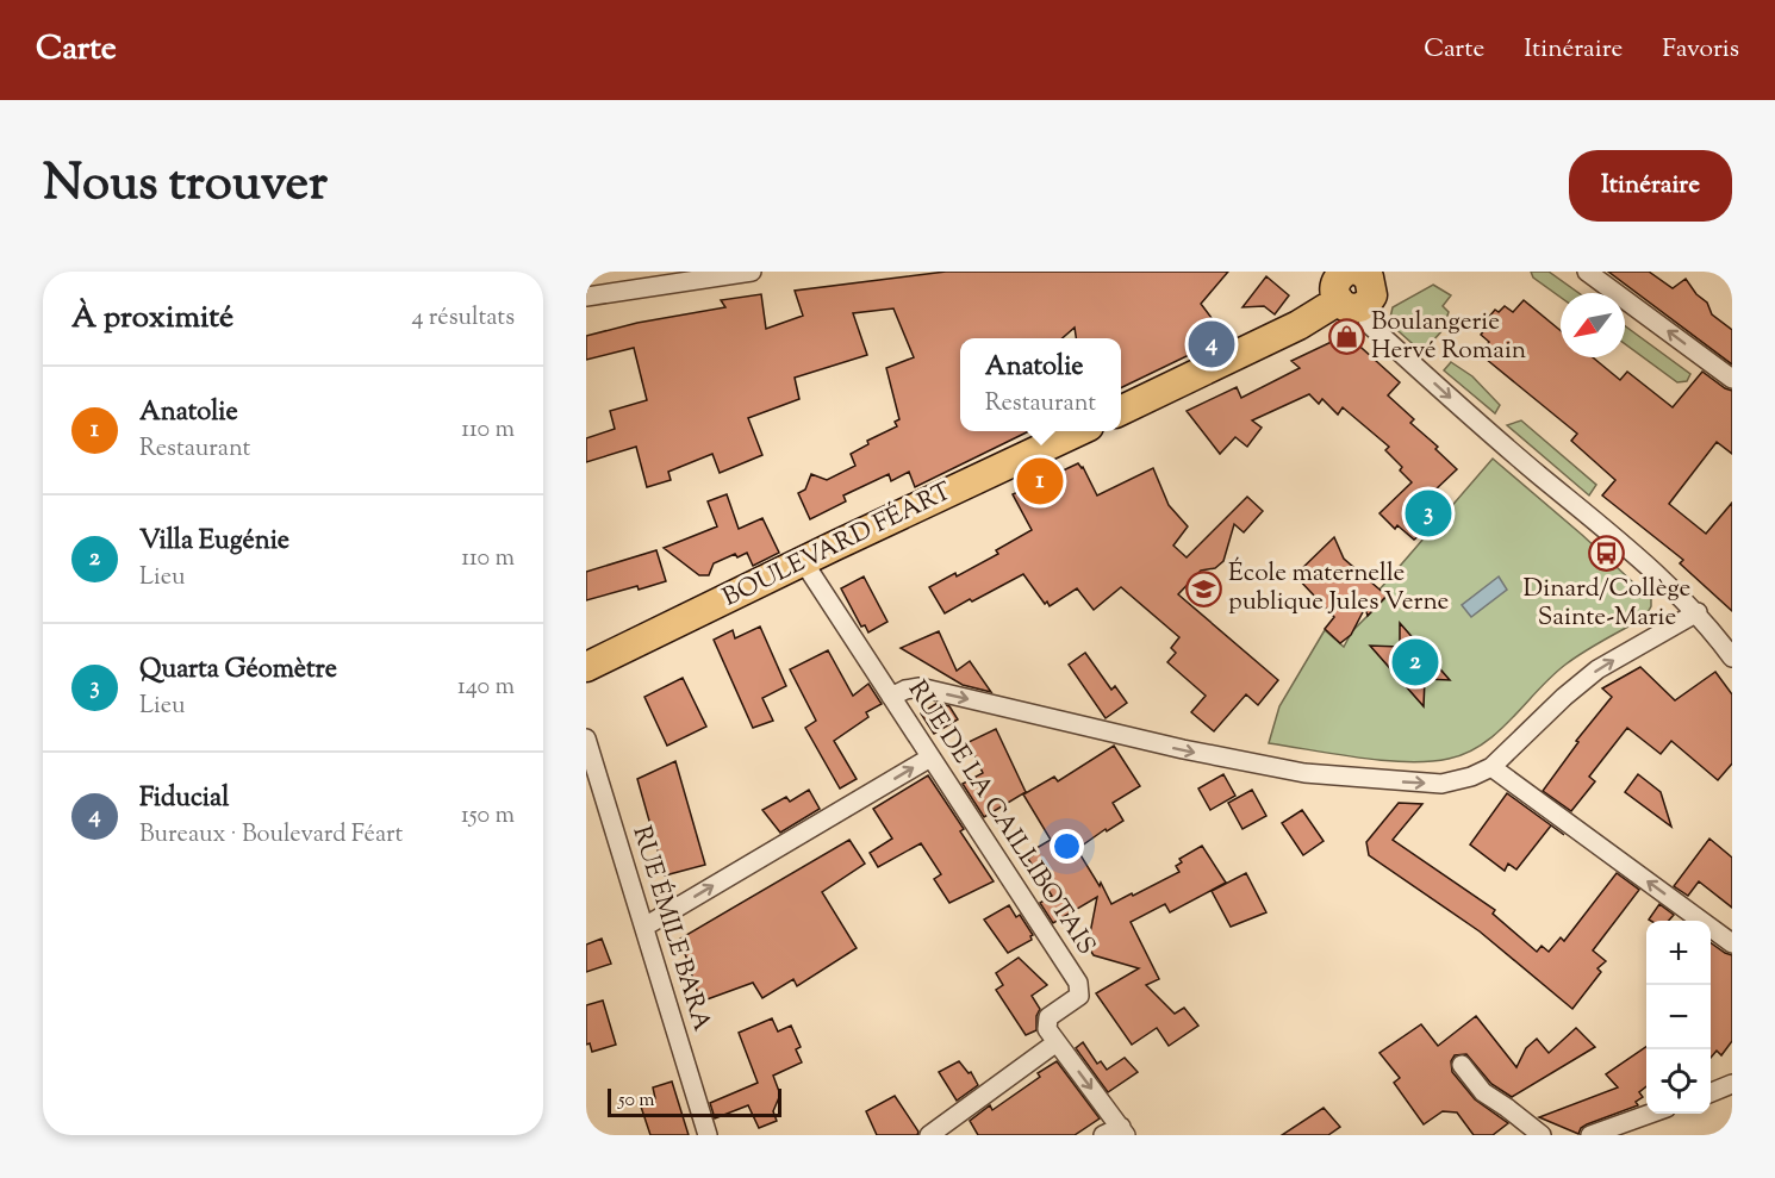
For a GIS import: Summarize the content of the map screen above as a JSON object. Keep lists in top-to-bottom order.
{
  "streets": {
    "main road": ["BOULEVARD FÉART"],
    "street": ["RUE DE LA CAILLIBOTAIS", "RUE ÉMILE BARA"]
  },
  "crossings": [
    ["BOULEVARD FÉART", "RUE DE LA CAILLIBOTAIS"]
  ],
  "places": {
    "shop": ["Boulangerie Hervé Romain"],
    "bus stop": ["Dinard/Collège Sainte-Marie"],
    "school or university": ["École maternelle publique Jules Verne"]
  },
  "scale_bar": "50 m",
  "north": "bottom left",
  "page": {
    "header": "Carte",
    "nav": ["Carte", "Itinéraire", "Favoris"],
    "title": "Nous trouver",
    "buttons": "Itinéraire",
    "heading": ["À proximité", "4 résultats"],
    "pins": [
      "4",
      "1",
      "3",
      "2"
    ],
    "popup": ["Anatolie", "Restaurant"],
    "list": [
      {
        "mark": "1",
        "name": "Anatolie",
        "note": "Restaurant",
        "value": "110 m"
      },
      {
        "mark": "2",
        "name": "Villa Eugénie",
        "note": "Lieu",
        "value": "110 m"
      },
      {
        "mark": "3",
        "name": "Quarta Géomètre",
        "note": "Lieu",
        "value": "140 m"
      },
      {
        "mark": "4",
        "name": "Fiducial",
        "note": "Bureaux · Boulevard Féart",
        "value": "150 m"
      }
    ],
    "map_buttons": ["+", "−"],
    "scale": "50 m"
  }
}
